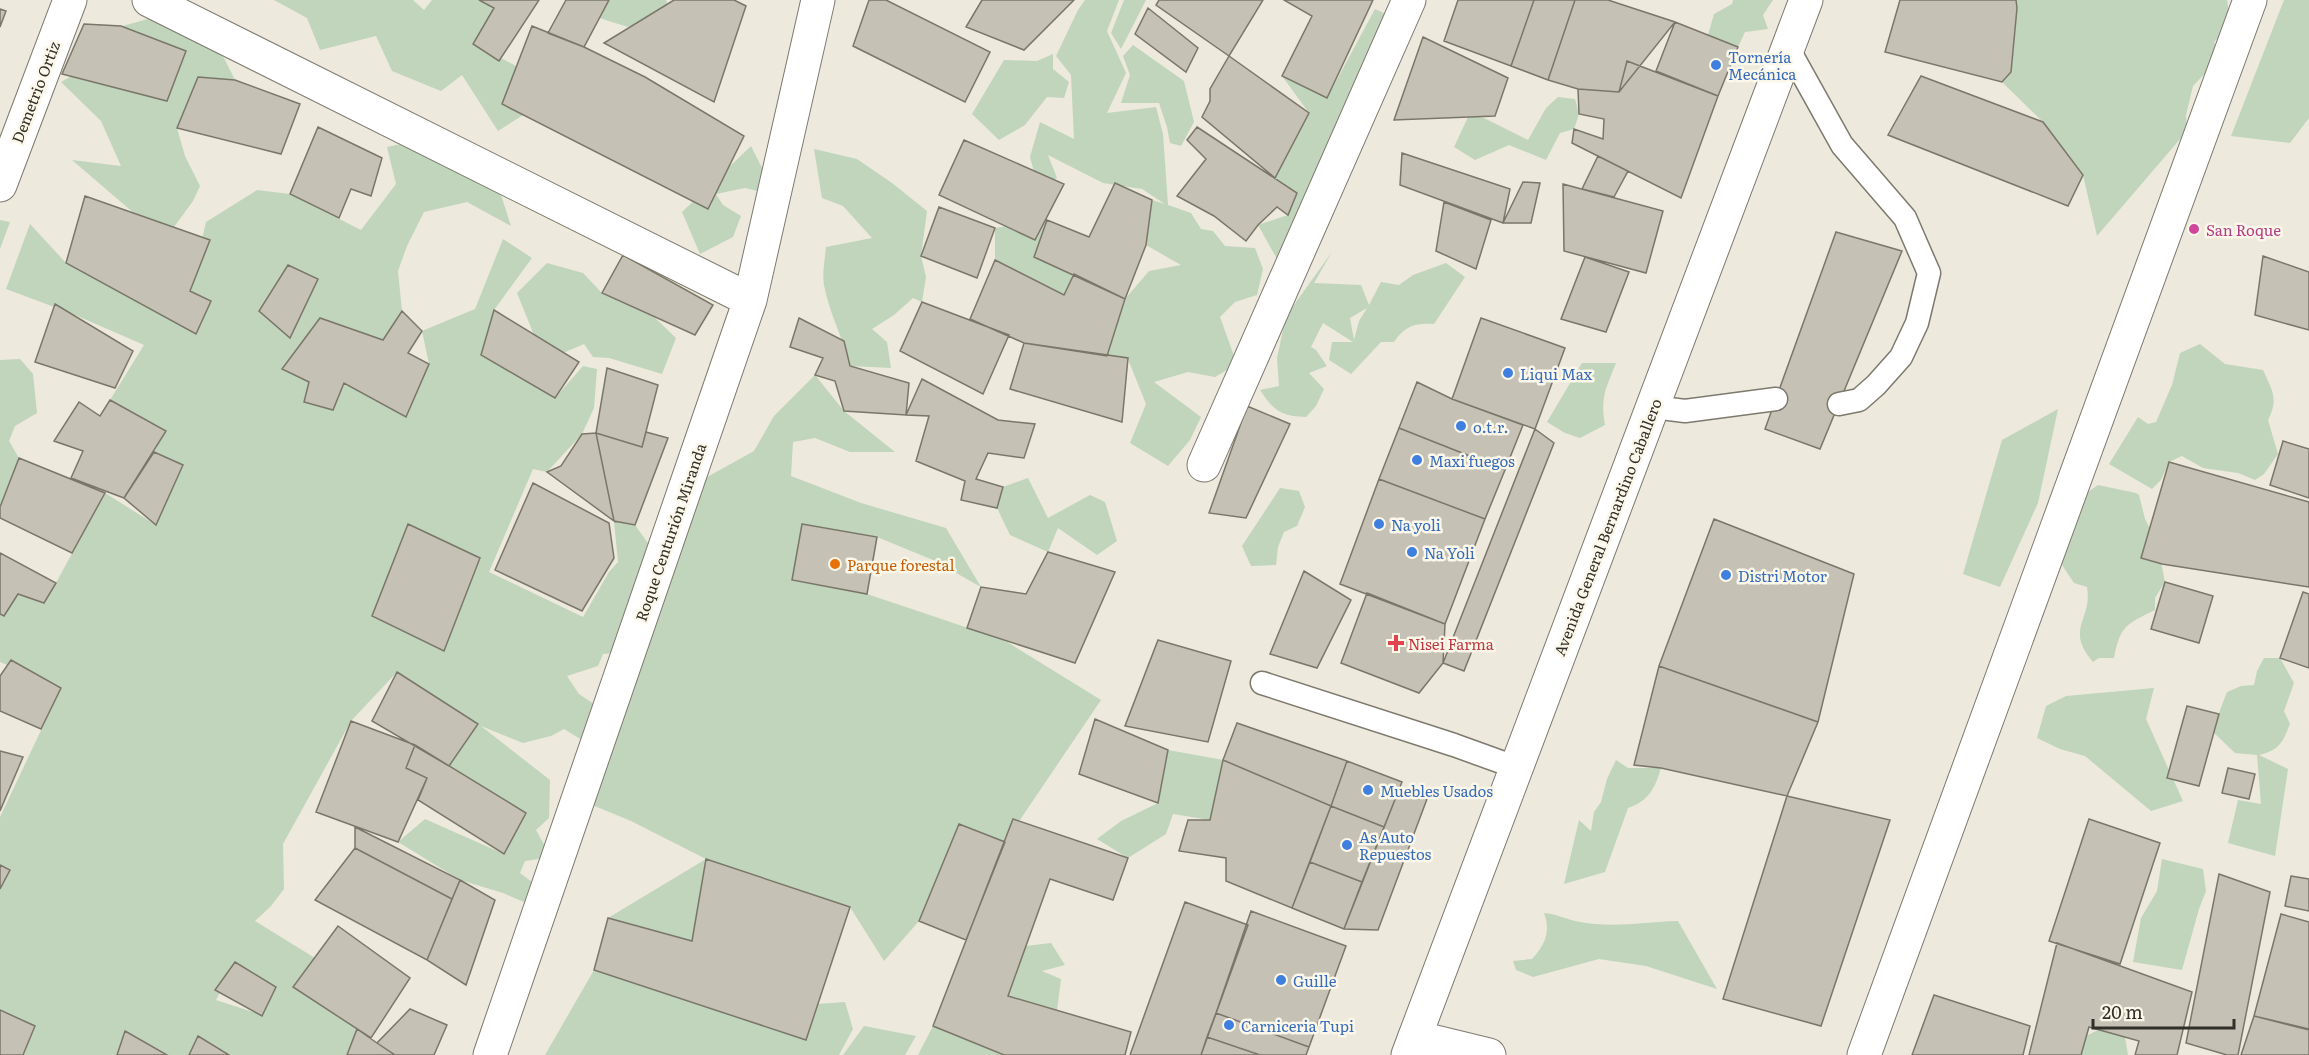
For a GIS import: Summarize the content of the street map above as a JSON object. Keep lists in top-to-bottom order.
{
  "streets": {
    "street": ["Demetrio Ortiz", "Avenida General Bernardino Caballero", "Roque Centurión Miranda"]
  },
  "places": {
    "other": [
      "Tornería Mecánica",
      "San Roque",
      "Liqui Max",
      "o.t.r.",
      "Maxi fuegos",
      "Na yoli",
      "Na Yoli",
      "Parque forestal",
      "Distri Motor",
      "Muebles Usados",
      "As Auto Repuestos",
      "Guille",
      "Carniceria Tupi"
    ],
    "health": ["Nisei Farma"]
  },
  "scale_bar": "20 m"
}
